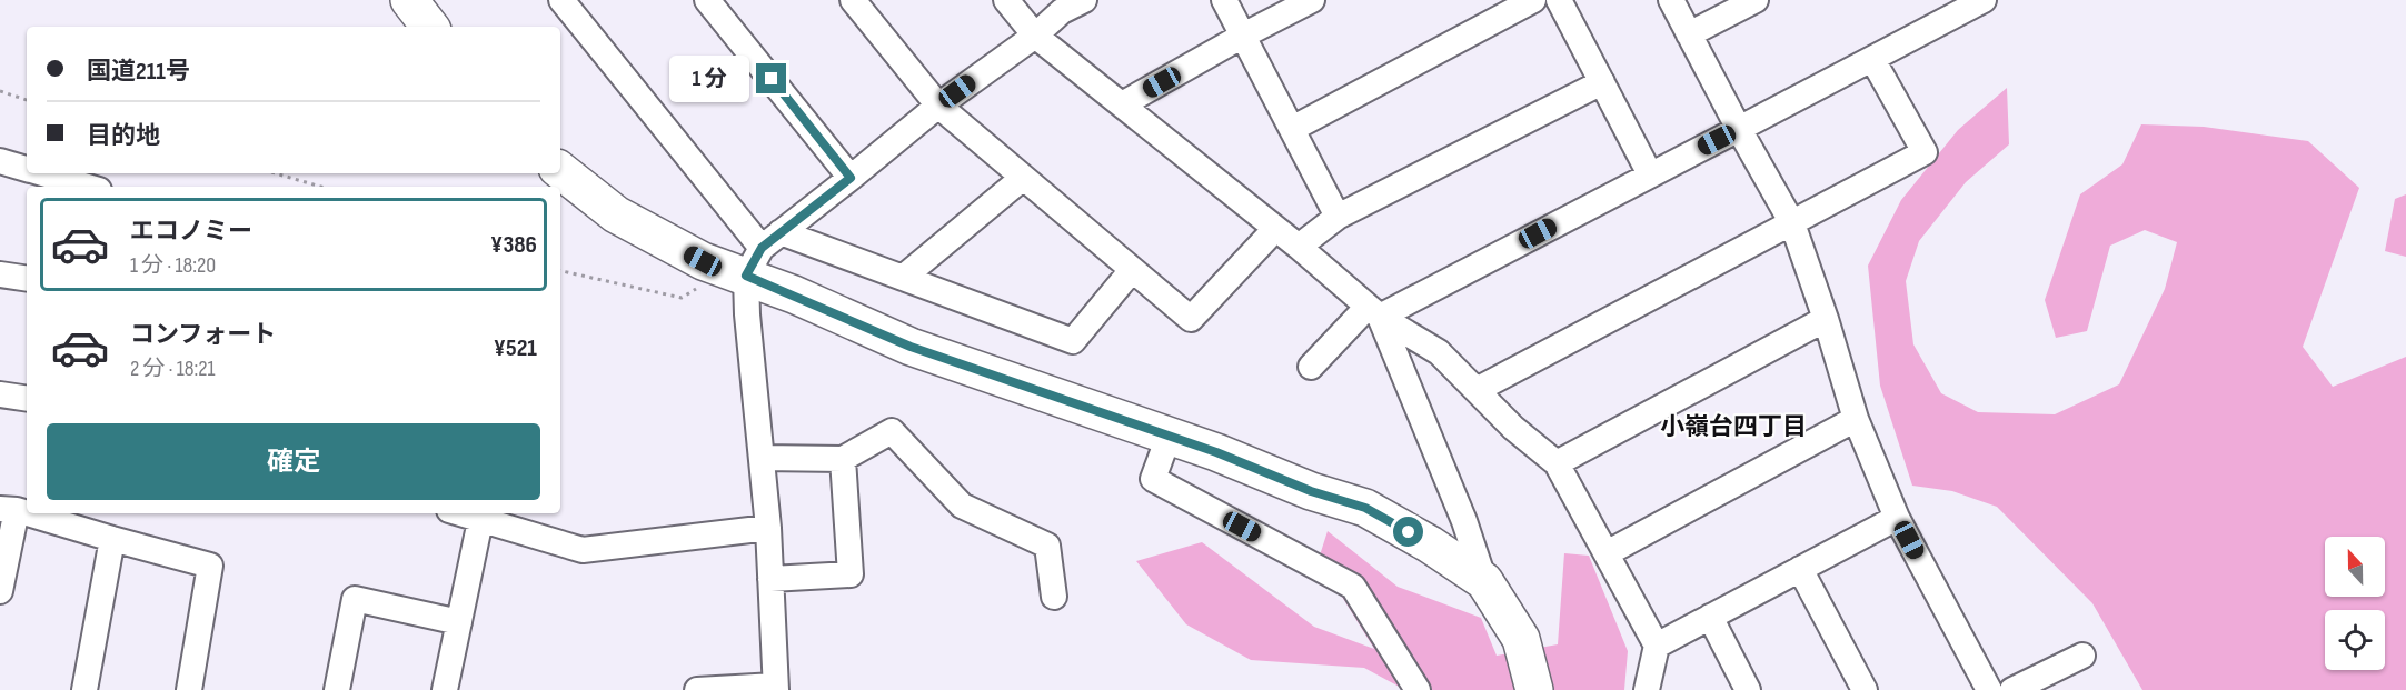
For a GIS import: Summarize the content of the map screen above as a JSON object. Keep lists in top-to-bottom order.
{
  "districts": ["小嶺台四丁目"],
  "north": "top",
  "page": {
    "banner": ["国道211号", "目的地"],
    "bubble": "1 分",
    "list": [
      {
        "name": "エコノミー",
        "note": "1 分 · 18:20",
        "value": "¥386"
      },
      {
        "name": "コンフォート",
        "note": "2 分 · 18:21",
        "value": "¥521"
      }
    ],
    "buttons": "確定"
  }
}
